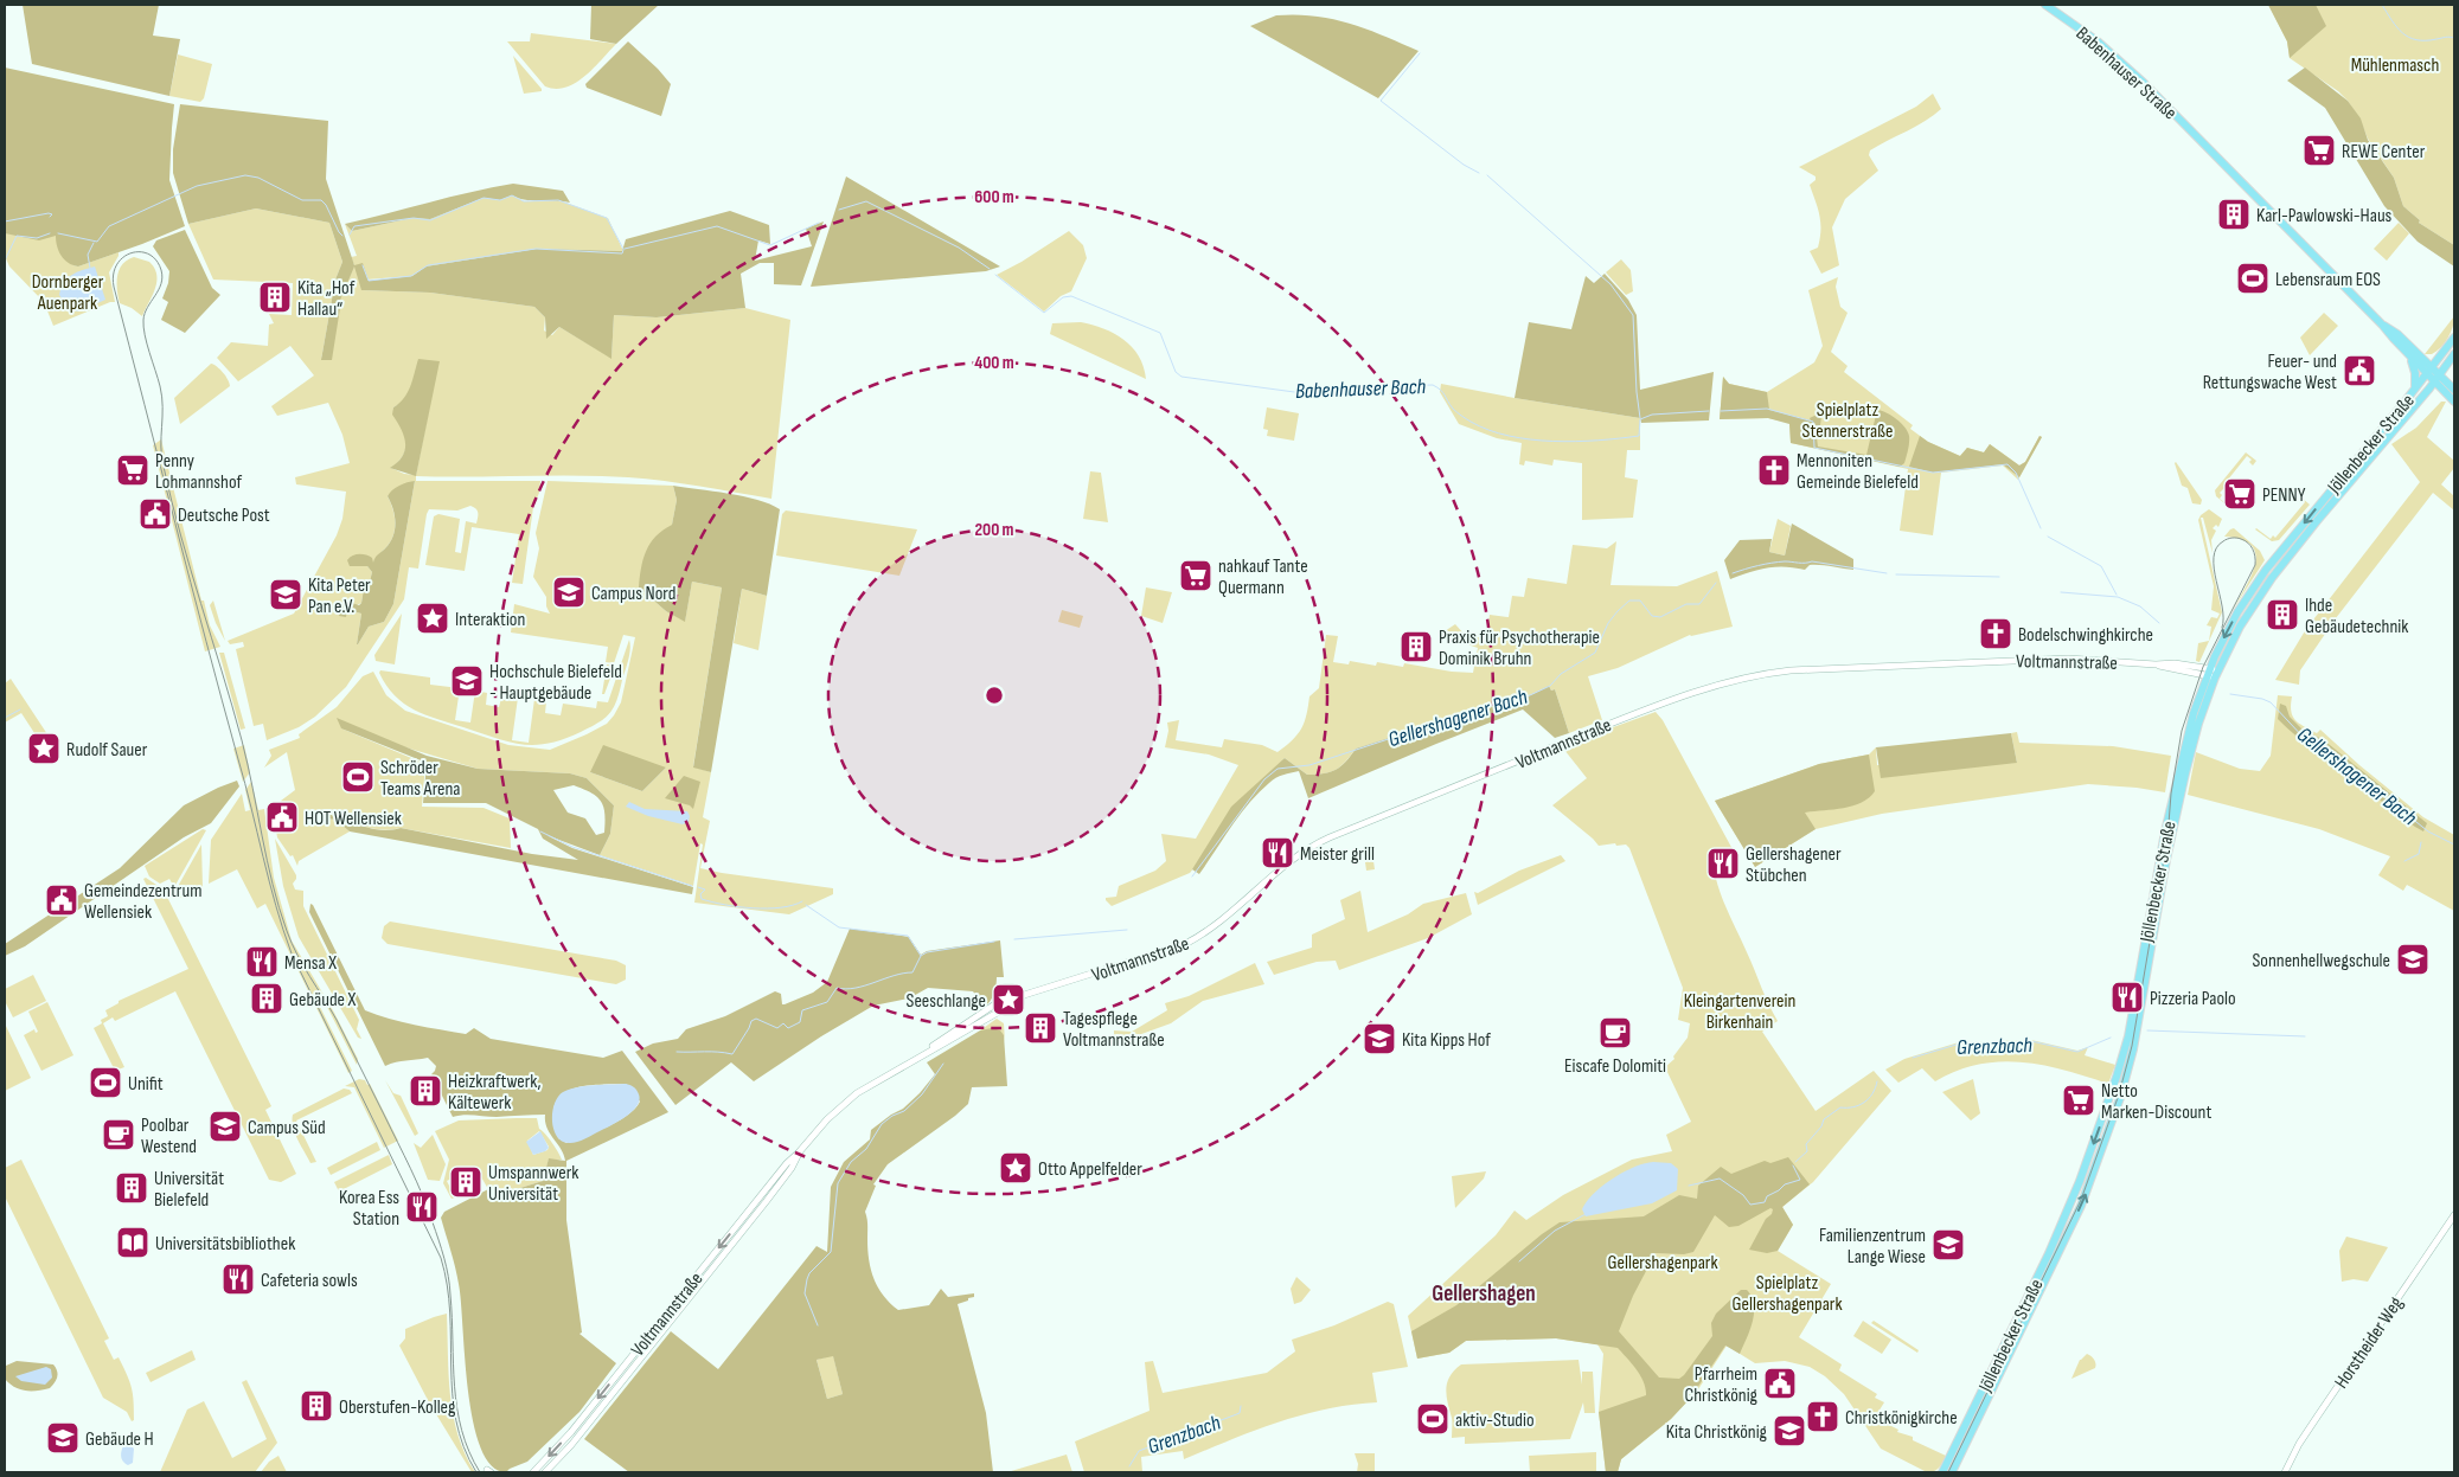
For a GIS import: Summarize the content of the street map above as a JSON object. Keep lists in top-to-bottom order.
{
  "streets": {
    "main road": ["Babenhauser Straße", "Jöllenbecker Straße"],
    "street": ["Voltmannstraße", "Horstheider Weg"]
  },
  "crossings": [
    ["Jöllenbecker Straße", "Voltmannstraße"]
  ],
  "districts": ["Gellershagen"],
  "water": ["Babenhauser Bach", "Gellershagener Bach", "Grenzbach"],
  "parks": [
    "Mühlenmasch",
    "Dornberger Auenpark",
    "Spielplatz Stennerstraße",
    "Kleingartenverein Birkenhain",
    "Gellershagenpark",
    "Spielplatz Gellershagenpark"
  ],
  "places": {
    "supermarket": [
      "REWE Center",
      "Penny Lohmannshof",
      "PENNY",
      "nahkauf Tante Quermann",
      "Netto Marken-Discount"
    ],
    "building": [
      "Karl-Pawlowski-Haus",
      "Kita „Hof Hallau“",
      "Ihde Gebäudetechnik",
      "Praxis für Psychotherapie Dominik Bruhn",
      "Gebäude X",
      "Tagespflege Voltmannstraße",
      "Heizkraftwerk, Kältewerk",
      "Umspannwerk Universität",
      "Universität Bielefeld",
      "Oberstufen-Kolleg"
    ],
    "sports": [
      "Lebensraum EOS",
      "Schröder Teams Arena",
      "Unifit",
      "aktiv-Studio"
    ],
    "public building": [
      "Feuer- und Rettungswache West",
      "Deutsche Post",
      "HOT Wellensiek",
      "Gemeindezentrum Wellensiek",
      "Pfarrheim Christkönig"
    ],
    "church": ["Mennoniten Gemeinde Bielefeld", "Bodelschwinghkirche", "Christkönigkirche"],
    "school or university": [
      "Campus Nord",
      "Kita Peter Pan e.V.",
      "Hochschule Bielefeld - Hauptgebäude",
      "Sonnenhellwegschule",
      "Kita Kipps Hof",
      "Campus Süd",
      "Familienzentrum Lange Wiese",
      "Kita Christkönig",
      "Gebäude H"
    ],
    "place": [
      "Interaktion",
      "Rudolf Sauer",
      "Seeschlange",
      "Otto Appelfelder"
    ],
    "restaurant": [
      "Meister grill",
      "Gellershagener Stübchen",
      "Mensa X",
      "Pizzeria Paolo",
      "Korea Ess Station",
      "Cafeteria sowls"
    ],
    "cafe": ["Eiscafe Dolomiti", "Poolbar Westend"],
    "library": ["Universitätsbibliothek"]
  },
  "rings": ["600 m", "400 m", "200 m"]
}
